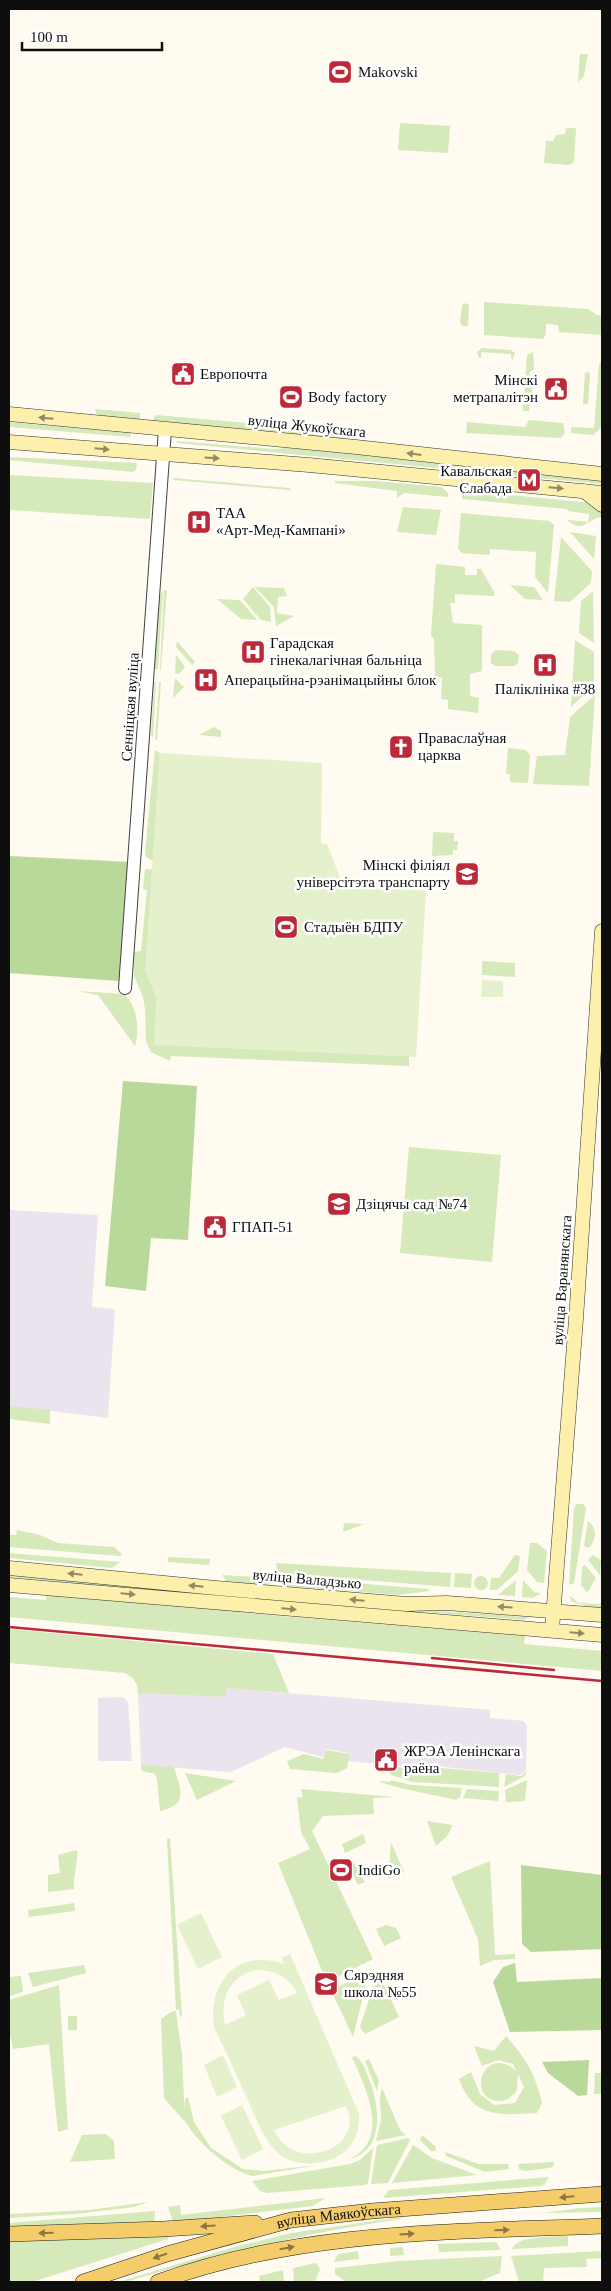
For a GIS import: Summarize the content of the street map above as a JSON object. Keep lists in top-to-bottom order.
{
  "streets": {
    "main road": [
      "вуліца Жукоўскага",
      "вуліца Варанянскага",
      "вуліца Валадзько",
      "вуліца Маякоўскага"
    ],
    "street": ["Сенніцкая вуліца"]
  },
  "crossings": [
    ["вуліца Жукоўскага", "Сенніцкая вуліца"],
    ["вуліца Варанянскага", "вуліца Валадзько"]
  ],
  "places": {
    "sports": [
      "Makovski",
      "Body factory",
      "Стадыён БДПУ",
      "IndiGo"
    ],
    "public building": [
      "Европочта",
      "Мінскі метрапалітэн",
      "ГПАП-51",
      "ЖРЭА Ленінскага раёна"
    ],
    "metro station": ["Кавальская Слабада"],
    "hospital": [
      "ТАА «Арт-Мед-Кампані»",
      "Гарадская гінекалагічная бальніца",
      "Паліклініка #38",
      "Аперацыйна-рэанімацыйны блок"
    ],
    "church": ["Праваслаўная царква"],
    "school or university": ["Мінскі філіял універсітэта транспарту", "Дзіцячы сад №74", "Сярэдняя школа №55"]
  },
  "scale_bar": "100 m"
}
